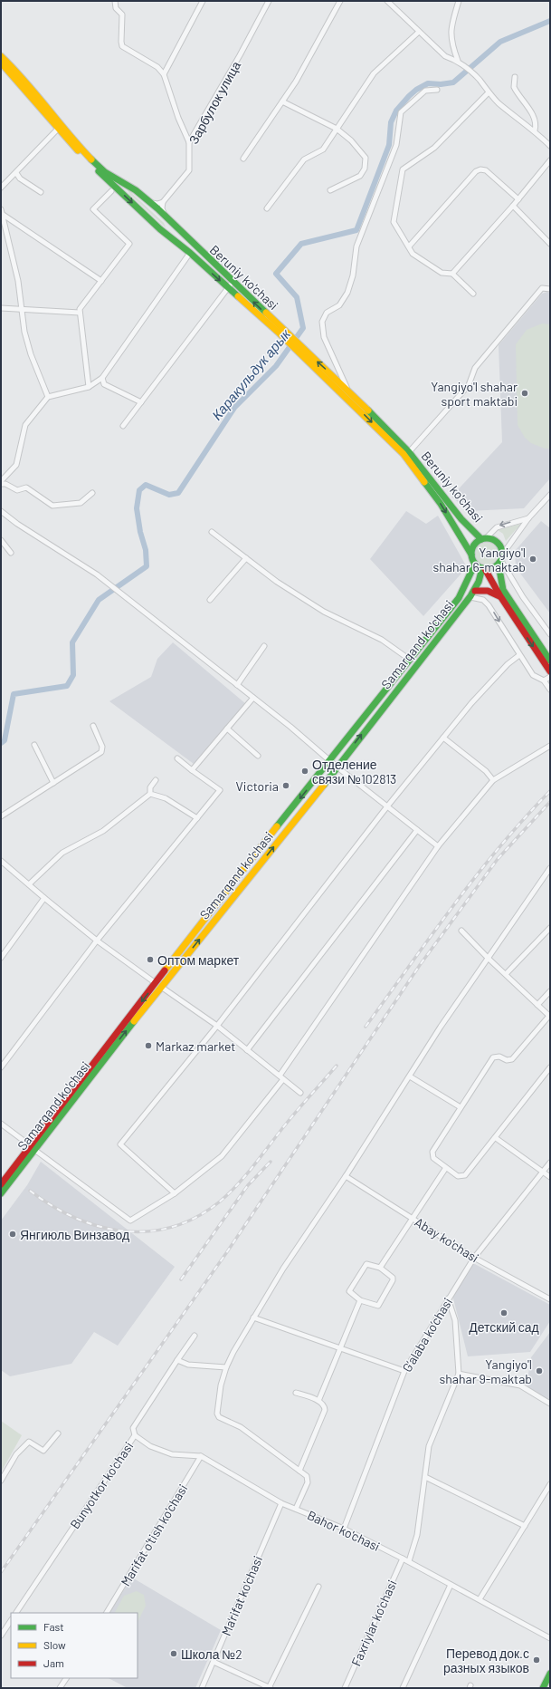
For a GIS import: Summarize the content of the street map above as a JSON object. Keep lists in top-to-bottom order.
{
  "streets": {
    "main road": ["Beruniy ko'chasi", "Samarqand ko'chasi"],
    "street": [
      "Зарбулок улица",
      "Abay ko'chasi",
      "G’alaba ko’chasi",
      "Bunyotkor ko'chasi",
      "Bahor ko'chasi",
      "Marifat o'tish ko'chasi",
      "Ma'rifat ko'chasi",
      "Faxriylar ko'chasi"
    ]
  },
  "crossings": [
    ["Beruniy ko'chasi", "Samarqand ko'chasi"],
    ["Abay ko'chasi", "G’alaba ko’chasi"],
    ["G’alaba ko’chasi", "Bahor ko'chasi"],
    ["Bunyotkor ko'chasi", "Bahor ko'chasi"],
    ["Bahor ko'chasi", "Marifat o'tish ko'chasi"],
    ["Bahor ko'chasi", "Ma'rifat ko'chasi"],
    ["Bahor ko'chasi", "Faxriylar ko'chasi"]
  ],
  "water": ["Каракульдук арык"],
  "places": [
    "Yangiyo'l shahar sport maktabi",
    "Yangiyo'l shahar 6-maktab",
    "Отделение связи №102813",
    "Victoria",
    "Оптом маркет",
    "Markaz market",
    "Янгиюль Винзавод",
    "Детский сад",
    "Yangiyo'l shahar 9-maktab",
    "Школа №2",
    "Перевод док.с разных языков"
  ],
  "legend": ["Fast", "Slow", "Jam"]
}
